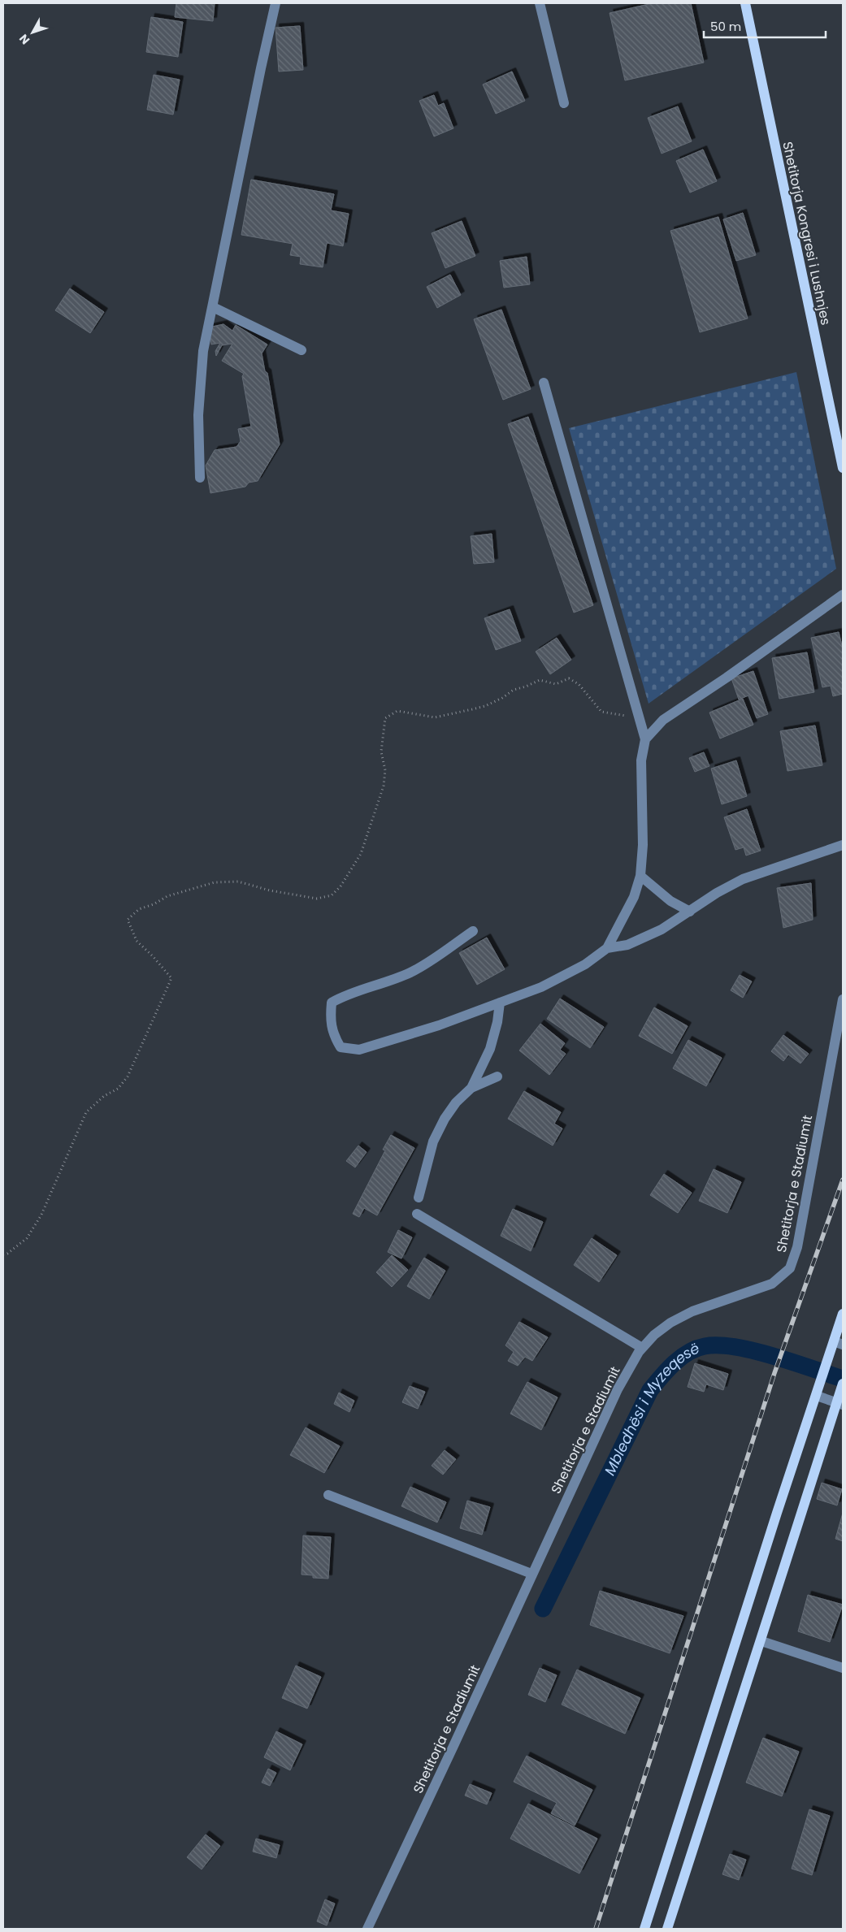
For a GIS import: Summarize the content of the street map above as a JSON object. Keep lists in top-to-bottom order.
{
  "streets": {
    "main road": ["Shetitorja Kongresi i Lushnjes"],
    "street": ["Shetitorja e Stadiumit"]
  },
  "water": ["Mbledhësi i Myzeqesë"],
  "scale_bar": "50 m",
  "north": "bottom left"
}
